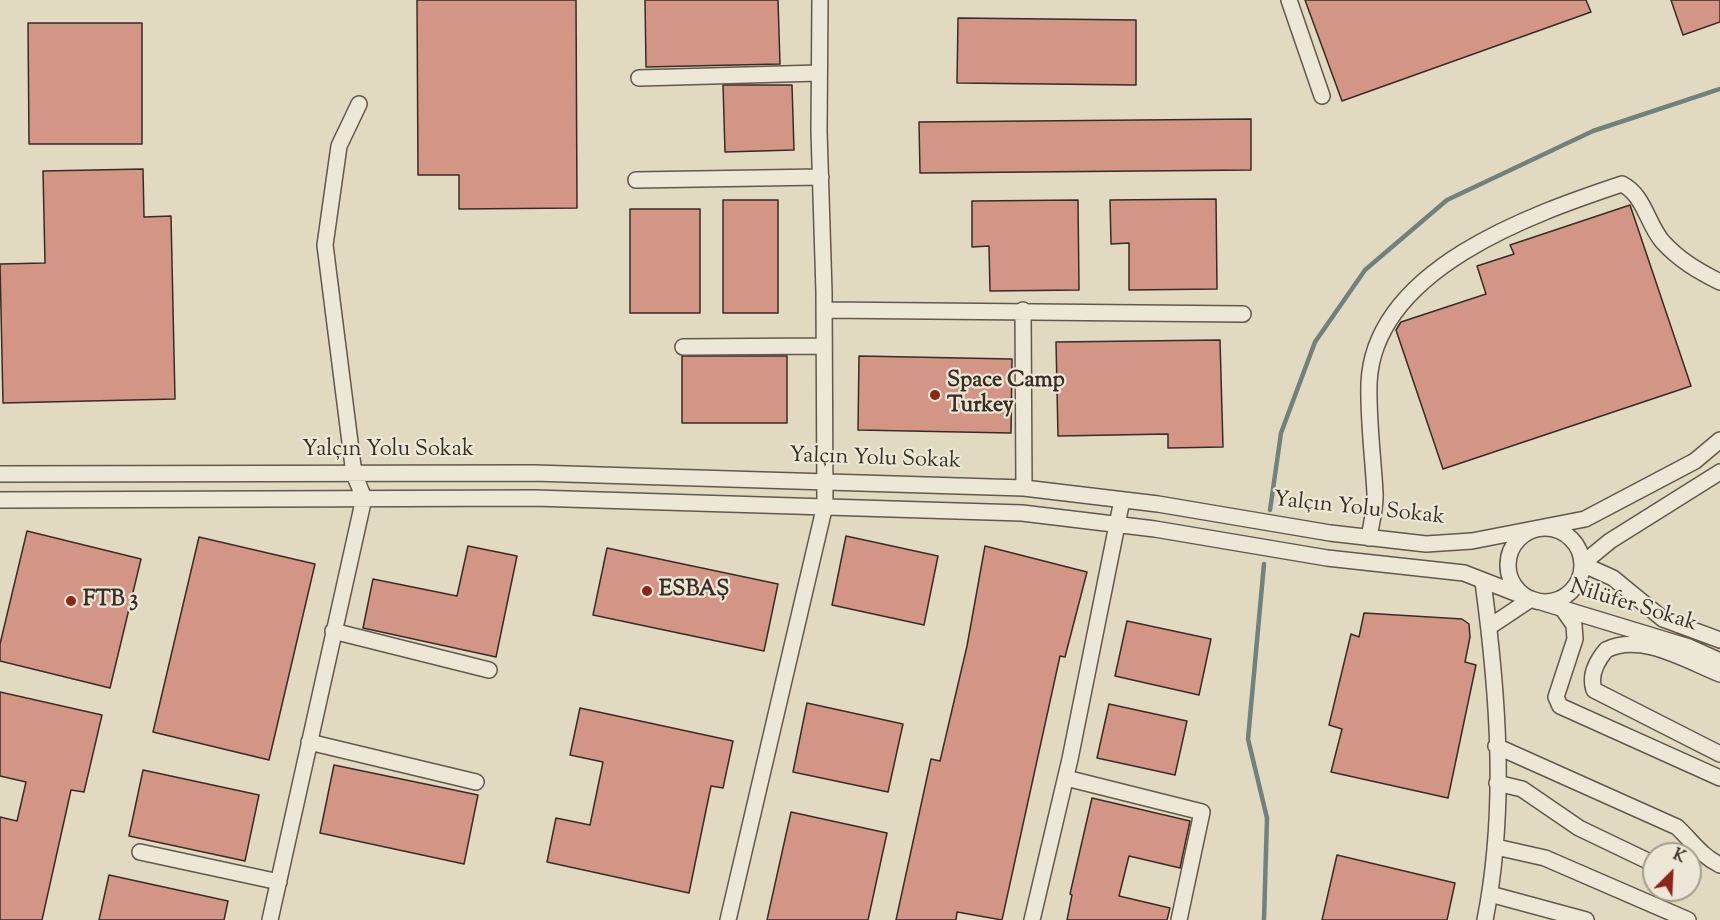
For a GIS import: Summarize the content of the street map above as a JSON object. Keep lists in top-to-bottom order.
{
  "streets": {
    "street": ["Yalçın Yolu Sokak", "Nilüfer Sokak"]
  },
  "crossings": [
    ["Yalçın Yolu Sokak", "Nilüfer Sokak"]
  ],
  "places": ["Space Camp Turkey", "ESBAŞ", "FTB 3"],
  "north": "top right"
}
